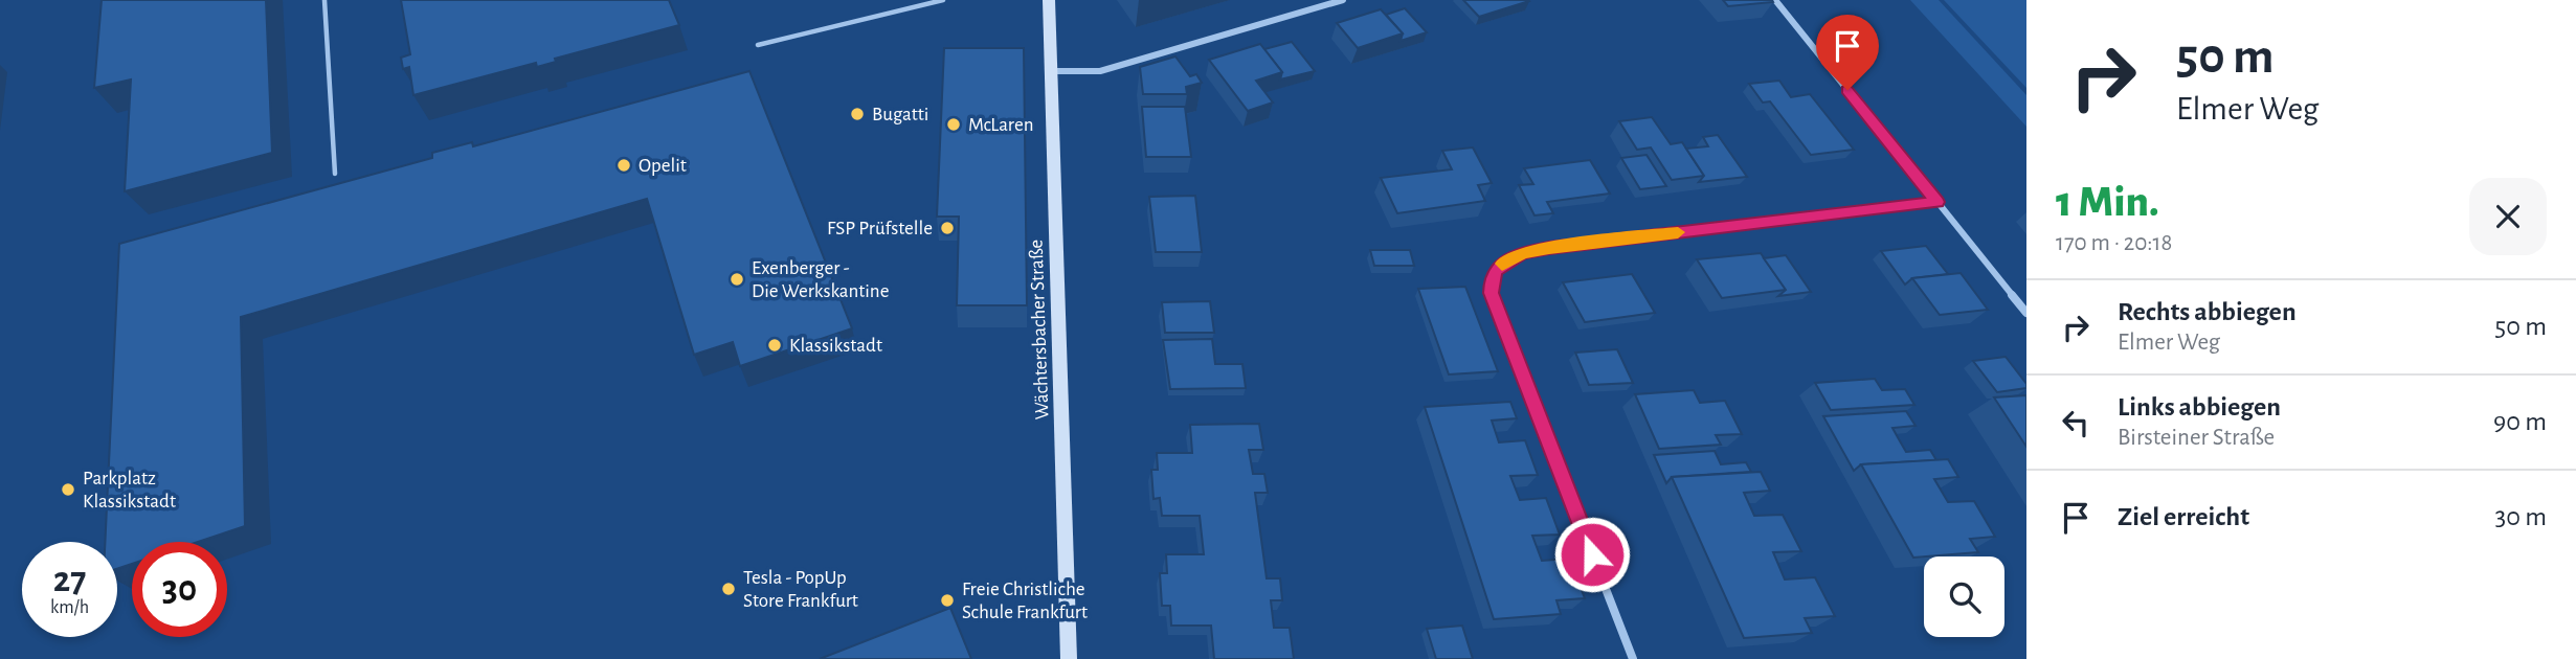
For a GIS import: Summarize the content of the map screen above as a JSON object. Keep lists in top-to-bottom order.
{
  "streets": {
    "street": ["Wächtersbacher Straße"]
  },
  "places": [
    "Bugatti",
    "McLaren",
    "Opelit",
    "FSP Prüfstelle",
    "Exenberger - Die Werkskantine",
    "Klassikstadt",
    "Parkplatz Klassikstadt",
    "Tesla - PopUp Store Frankfurt",
    "Freie Christliche Schule Frankfurt"
  ],
  "page": {
    "turn": ["50 m", "Elmer Weg"],
    "heading": ["1 Min.", "170 m · 20:18"],
    "list": [
      {
        "name": "Rechts abbiegen",
        "note": "Elmer Weg",
        "value": "50 m"
      },
      {
        "name": "Links abbiegen",
        "note": "Birsteiner Straße",
        "value": "90 m"
      },
      {
        "name": "Ziel erreicht",
        "value": "30 m"
      }
    ],
    "speed": "27 km/h",
    "limit": "30"
  }
}
